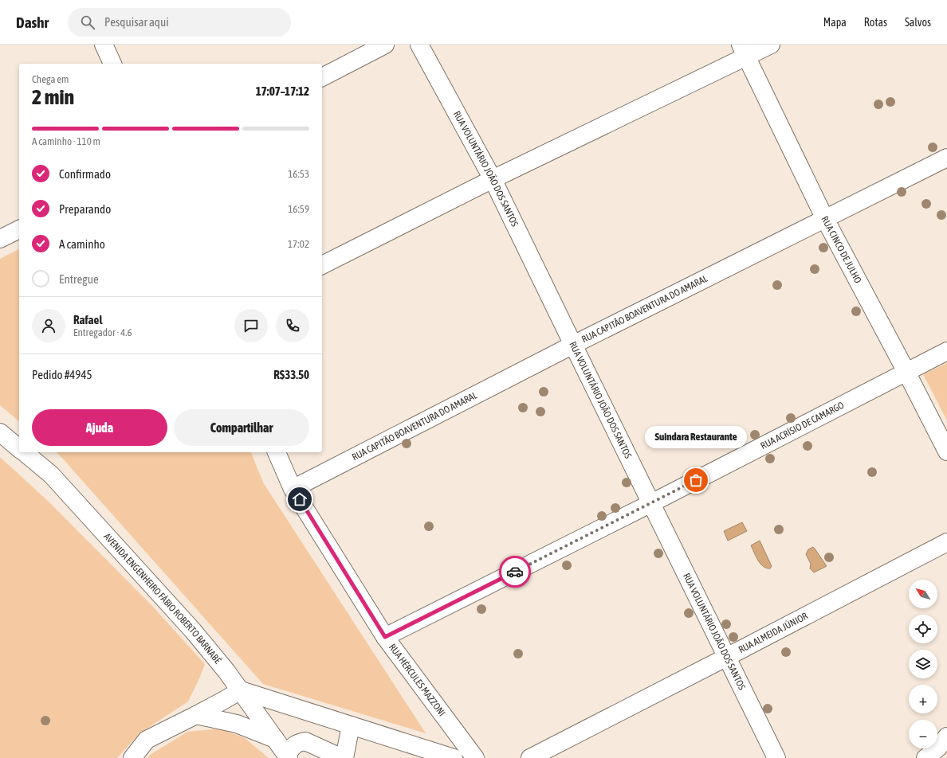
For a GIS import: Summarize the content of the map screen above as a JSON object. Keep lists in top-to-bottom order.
{
  "streets": {
    "street": [
      "RUA VOLUNTÁRIO JOÃO DOS SANTOS",
      "RUA CINCO DE JULHO",
      "RUA CAPITÃO BOAVENTURA DO AMARAL",
      "RUA ACRÍSIO DE CAMARGO",
      "AVENIDA ENGENHEIRO FÁBIO ROBERTO BARNABÉ",
      "RUA ALMEIDA JÚNIOR",
      "RUA HÉRCULES MAZZONI"
    ]
  },
  "crossings": [
    ["RUA VOLUNTÁRIO JOÃO DOS SANTOS", "RUA CAPITÃO BOAVENTURA DO AMARAL"],
    ["RUA VOLUNTÁRIO JOÃO DOS SANTOS", "RUA ACRÍSIO DE CAMARGO"],
    ["RUA VOLUNTÁRIO JOÃO DOS SANTOS", "RUA ALMEIDA JÚNIOR"],
    ["RUA CINCO DE JULHO", "RUA CAPITÃO BOAVENTURA DO AMARAL"],
    ["RUA CINCO DE JULHO", "RUA ACRÍSIO DE CAMARGO"],
    ["RUA CAPITÃO BOAVENTURA DO AMARAL", "RUA HÉRCULES MAZZONI"],
    ["RUA ACRÍSIO DE CAMARGO", "RUA HÉRCULES MAZZONI"]
  ],
  "places": ["Suindara Restaurante"],
  "north": "top left",
  "page": {
    "header": "Dashr",
    "search": "Pesquisar aqui",
    "nav": ["Mapa", "Rotas", "Salvos"],
    "heading": ["2 min", "Chega em", "17:07–17:12"],
    "panel": [
      "Rafael",
      "Entregador · 4.6",
      "Pedido #4945",
      "R$33.50"
    ],
    "bar": "A caminho · 110 m",
    "list": [
      ["Confirmado", "16:53"],
      ["Preparando", "16:59"],
      ["A caminho", "17:02"],
      "Entregue"
    ],
    "buttons": ["Ajuda", "Compartilhar"],
    "bubble": "Suindara Restaurante",
    "map_buttons": ["+", "−"]
  }
}
